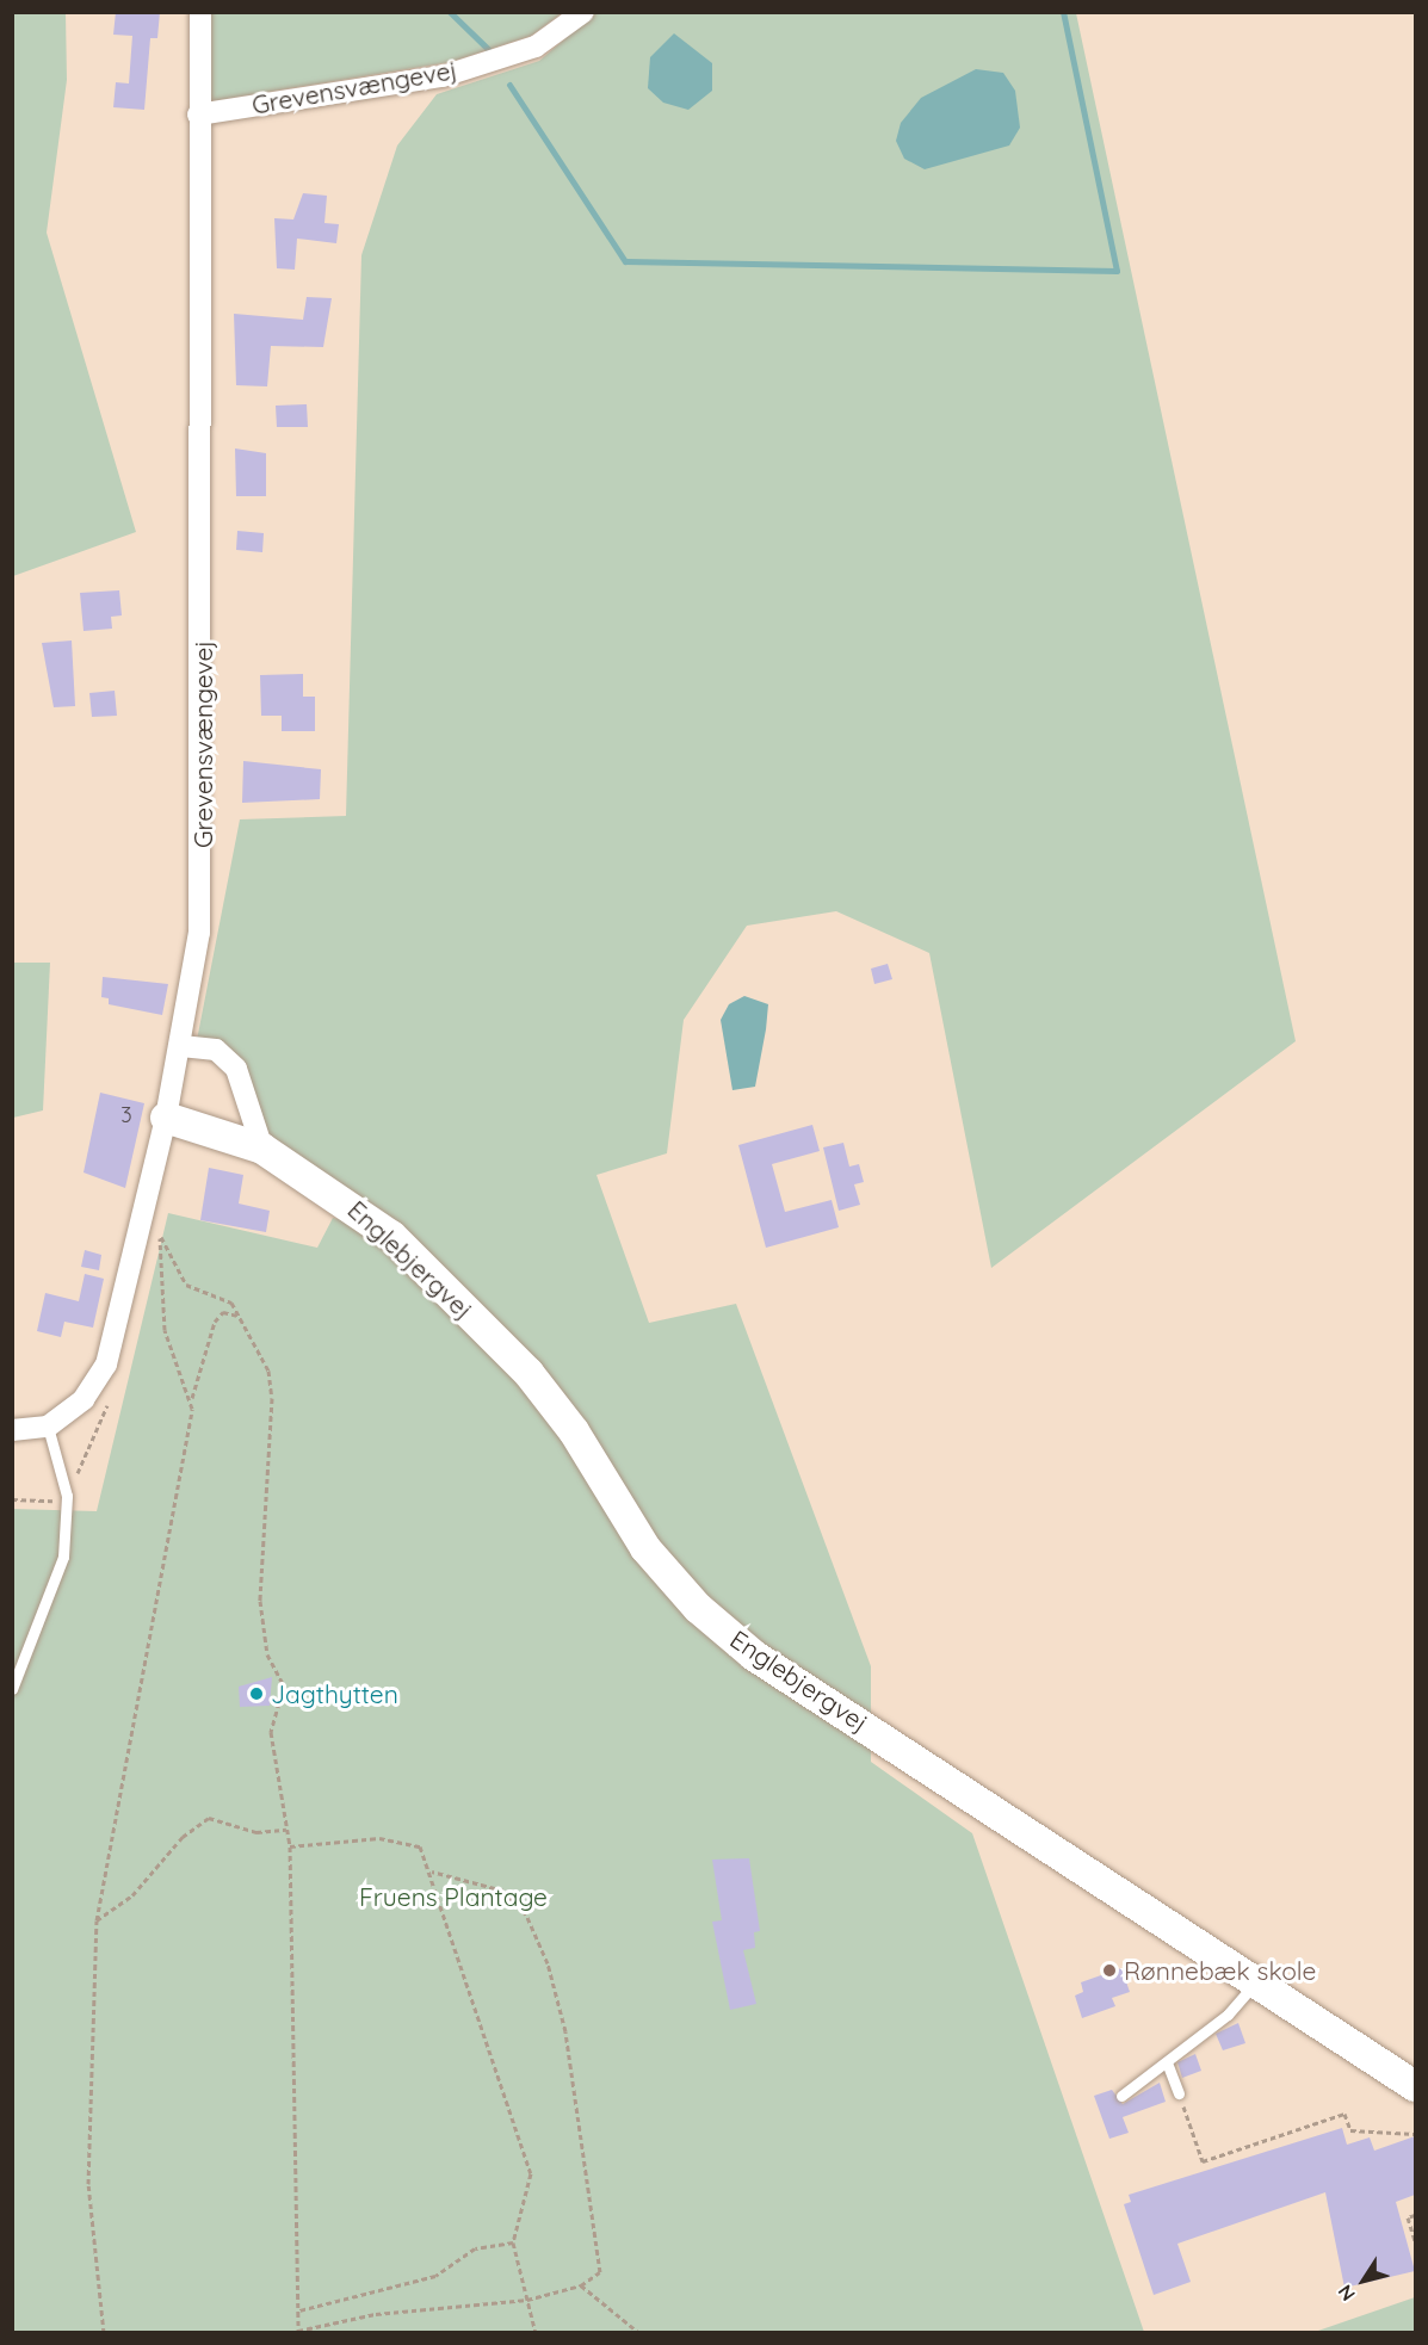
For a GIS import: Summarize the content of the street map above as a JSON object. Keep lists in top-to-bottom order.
{
  "streets": {
    "street": ["Grevensvængevej", "Englebjergvej"]
  },
  "crossings": [
    ["Grevensvængevej", "Englebjergvej"]
  ],
  "parks": ["Fruens Plantage"],
  "places": ["Jagthytten", "Rønnebæk skole"],
  "house_numbers": ["3"],
  "north": "bottom left"
}
